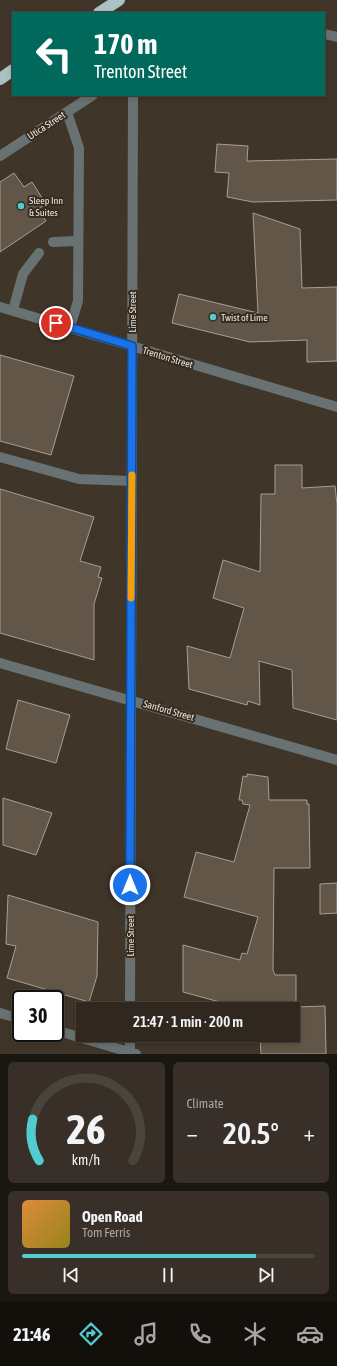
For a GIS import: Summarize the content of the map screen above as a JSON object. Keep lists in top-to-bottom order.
{
  "streets": {
    "street": [
      "Utica Street",
      "Lime Street",
      "Trenton Street",
      "Sanford Street"
    ]
  },
  "crossings": [
    ["Lime Street", "Trenton Street"],
    ["Lime Street", "Sanford Street"]
  ],
  "places": ["Sleep Inn & Suites", "Twist of Lime"],
  "page": {
    "turn": ["170 m", "Trenton Street"],
    "limit": "30",
    "trip": "21:47 · 1 min · 200 m",
    "tile": "Climate",
    "heat": ["−", "20.5°", "+"],
    "song": ["Open Road", "Tom Ferris"],
    "tabs": "21:46",
    "gauge": ["26", "km/h"]
  }
}
